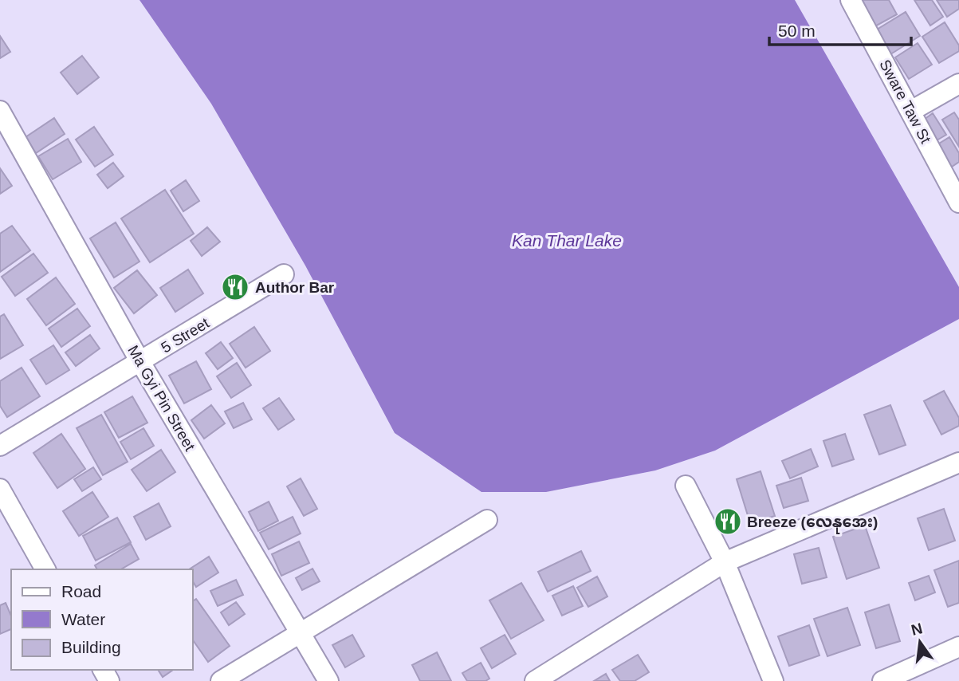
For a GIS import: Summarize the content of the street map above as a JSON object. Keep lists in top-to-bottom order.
{
  "streets": {
    "street": ["Sware Taw St", "5 Street", "Ma Gyi Pin Street"]
  },
  "crossings": [
    ["5 Street", "Ma Gyi Pin Street"]
  ],
  "water": ["Kan Thar Lake"],
  "places": {
    "restaurant": ["Author Bar", "Breeze (လေနုအေး)"]
  },
  "legend": ["Road", "Water", "Building"],
  "scale_bar": "50 m",
  "north": "top"
}
